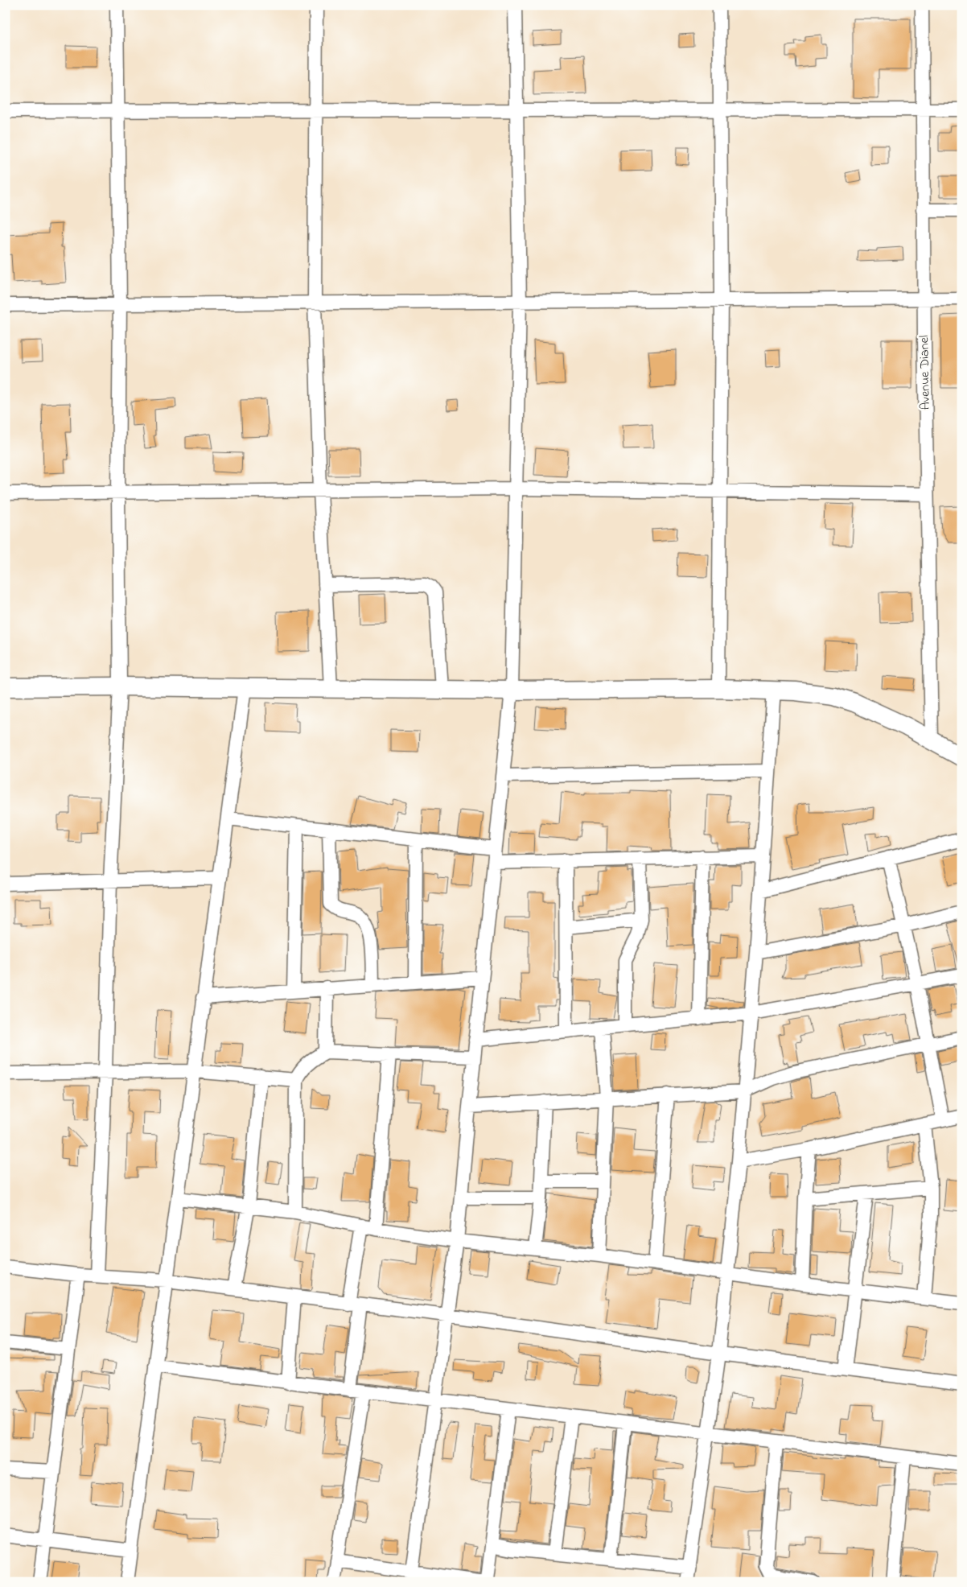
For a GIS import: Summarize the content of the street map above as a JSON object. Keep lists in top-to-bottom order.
{
  "streets": {
    "street": ["Avenue Dianel"]
  }
}
